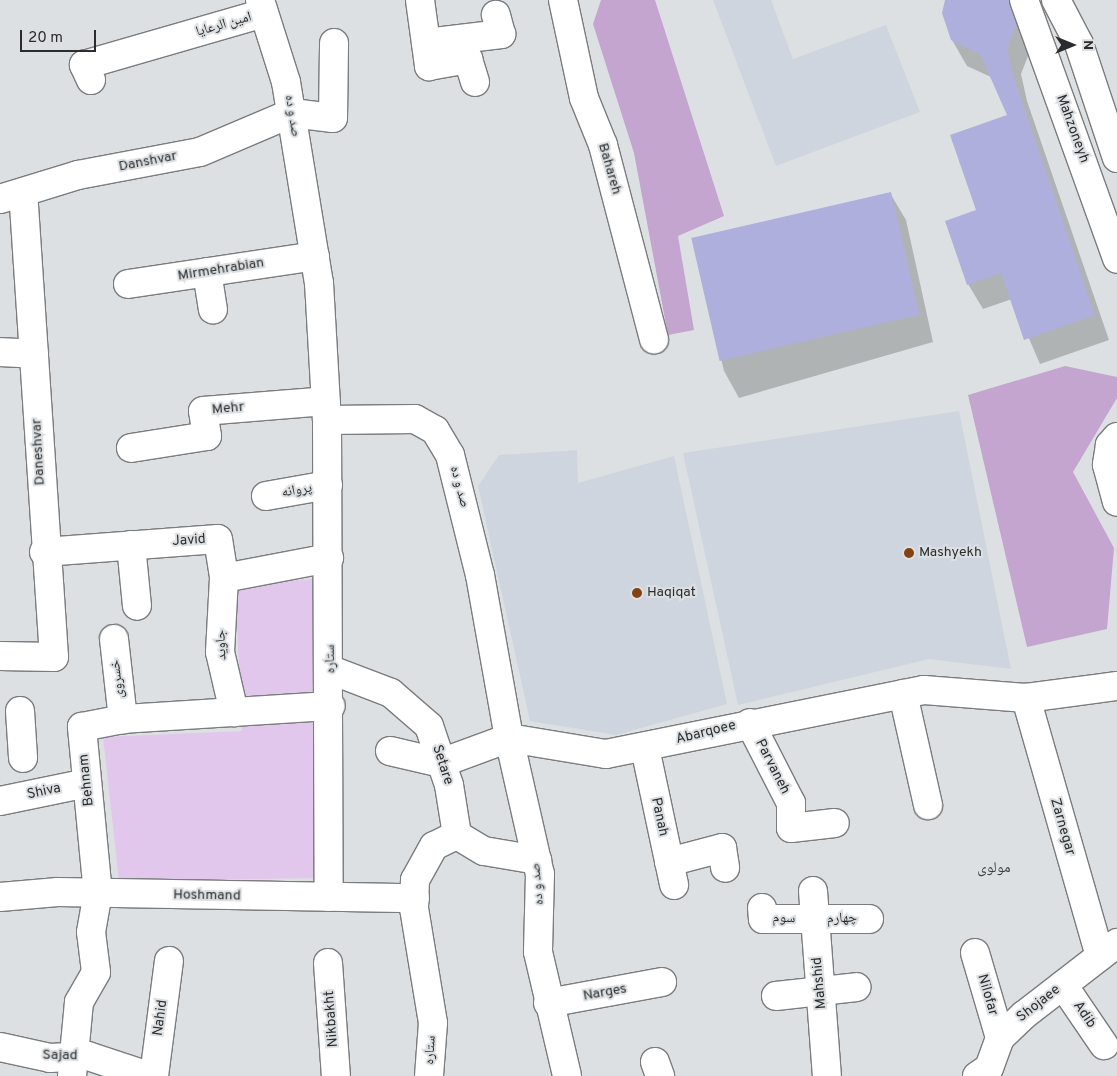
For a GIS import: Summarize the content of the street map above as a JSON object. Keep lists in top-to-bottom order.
{
  "streets": {
    "street": [
      "امین الرعایا",
      "صد و ده",
      "Mahzoneyh",
      "Danshvar",
      "Bahareh",
      "Mirmehrabian",
      "Mehr",
      "Daneshvar",
      "پروانه",
      "Javid",
      "جاوید",
      "ستاره",
      "خسروی",
      "Abarqoee",
      "Setare",
      "Parvaneh",
      "Behnam",
      "Shiva",
      "Panah",
      "Zarnegar",
      "Hoshmand",
      "سوم",
      "چهارم",
      "Mahshid",
      "Narges",
      "Nilofar",
      "Shojaee",
      "Adib",
      "Nahid",
      "Nikbakht",
      "Sajad"
    ]
  },
  "crossings": [
    ["امین الرعایا", "صد و ده"],
    ["صد و ده", "Danshvar"],
    ["صد و ده", "Mirmehrabian"],
    ["صد و ده", "Mehr"],
    ["صد و ده", "ستاره"],
    ["صد و ده", "Abarqoee"],
    ["صد و ده", "Narges"],
    ["Danshvar", "Daneshvar"],
    ["Mehr", "ستاره"],
    ["Daneshvar", "Javid"],
    ["پروانه", "ستاره"],
    ["Javid", "جاوید"],
    ["جاوید", "Behnam"],
    ["ستاره", "Setare"],
    ["ستاره", "Behnam"],
    ["ستاره", "Hoshmand"],
    ["خسروی", "Behnam"],
    ["Abarqoee", "Parvaneh"],
    ["Abarqoee", "Panah"],
    ["Abarqoee", "Zarnegar"],
    ["Behnam", "Shiva"],
    ["Behnam", "Hoshmand"],
    ["Behnam", "Sajad"],
    ["Zarnegar", "Shojaee"],
    ["سوم", "چهارم"],
    ["سوم", "Mahshid"],
    ["چهارم", "Mahshid"],
    ["Nilofar", "Shojaee"],
    ["Shojaee", "Adib"]
  ],
  "districts": ["مولوی"],
  "places": ["Mashyekh", "Haqiqat"],
  "scale_bar": "20 m",
  "north": "right"
}
